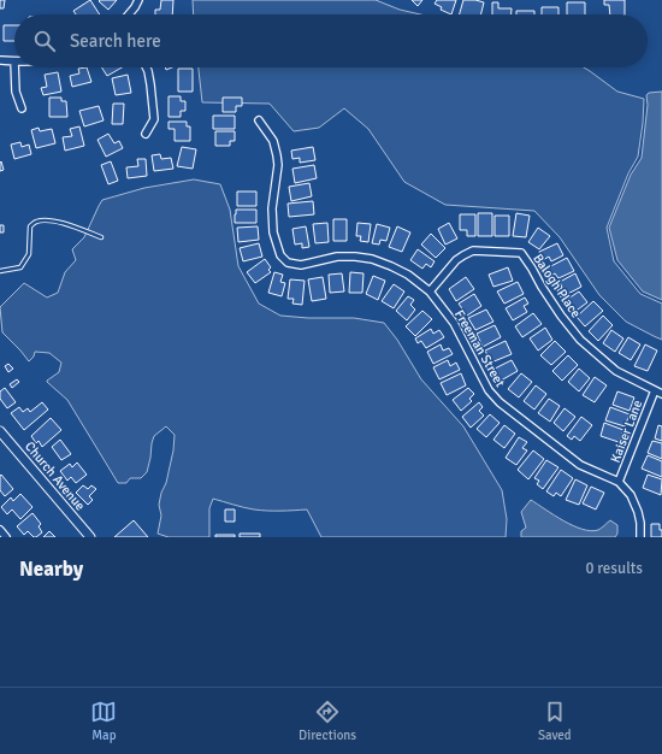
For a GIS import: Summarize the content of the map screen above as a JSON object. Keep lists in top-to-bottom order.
{
  "streets": {
    "street": [
      "Balogh Place",
      "Freeman Street",
      "Kaiser Lane",
      "Church Avenue"
    ]
  },
  "crossings": [
    ["Balogh Place", "Freeman Street"],
    ["Balogh Place", "Kaiser Lane"],
    ["Freeman Street", "Kaiser Lane"]
  ],
  "page": {
    "search": "Search here",
    "heading": ["Nearby", "0 results"],
    "nav": ["Map", "Directions", "Saved"]
  }
}
